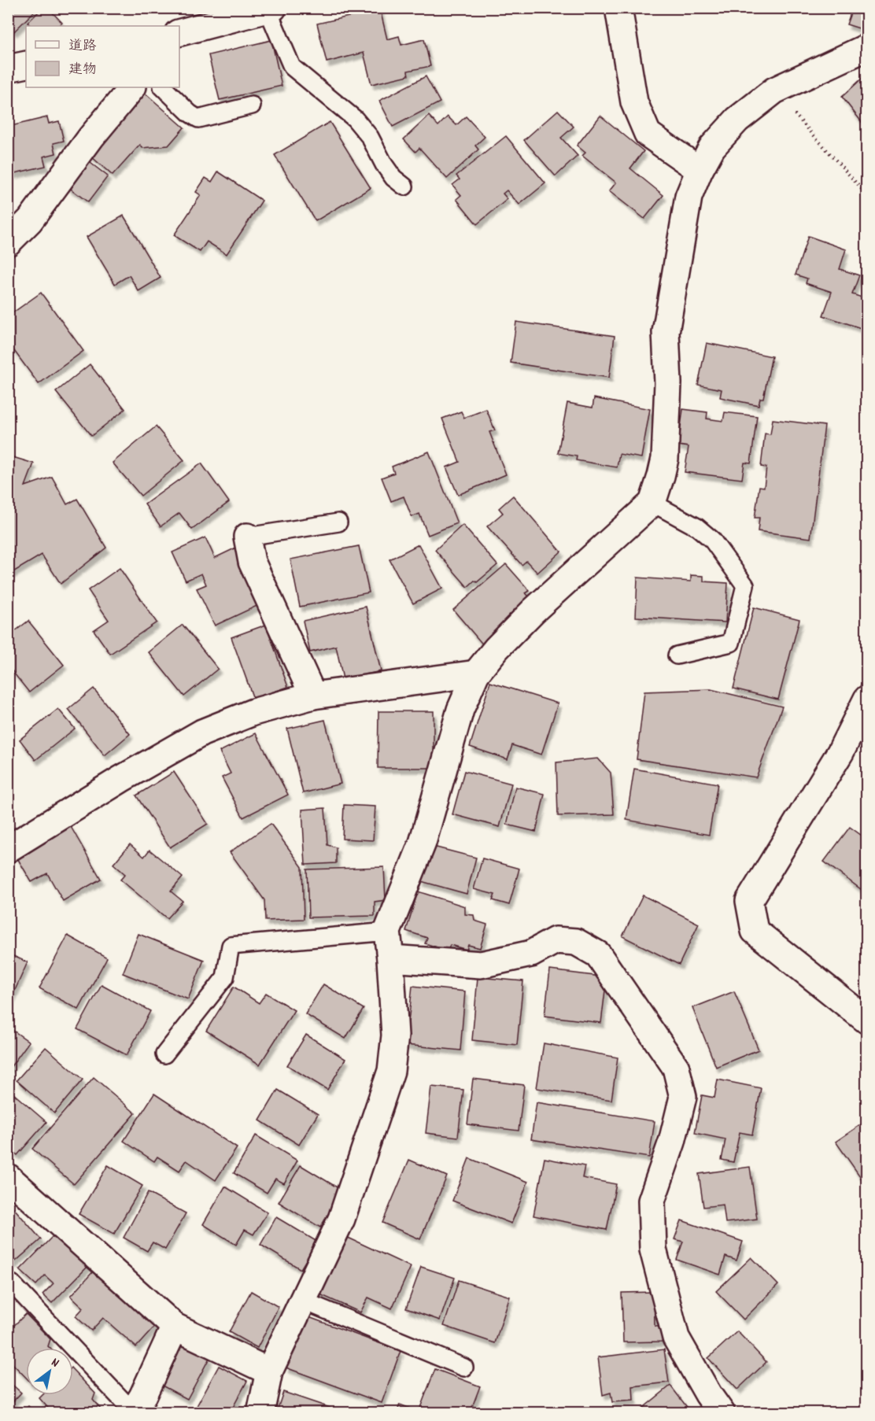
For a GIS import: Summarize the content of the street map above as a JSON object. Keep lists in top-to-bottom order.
{
  "legend": ["道路", "建物"],
  "north": "top right"
}
